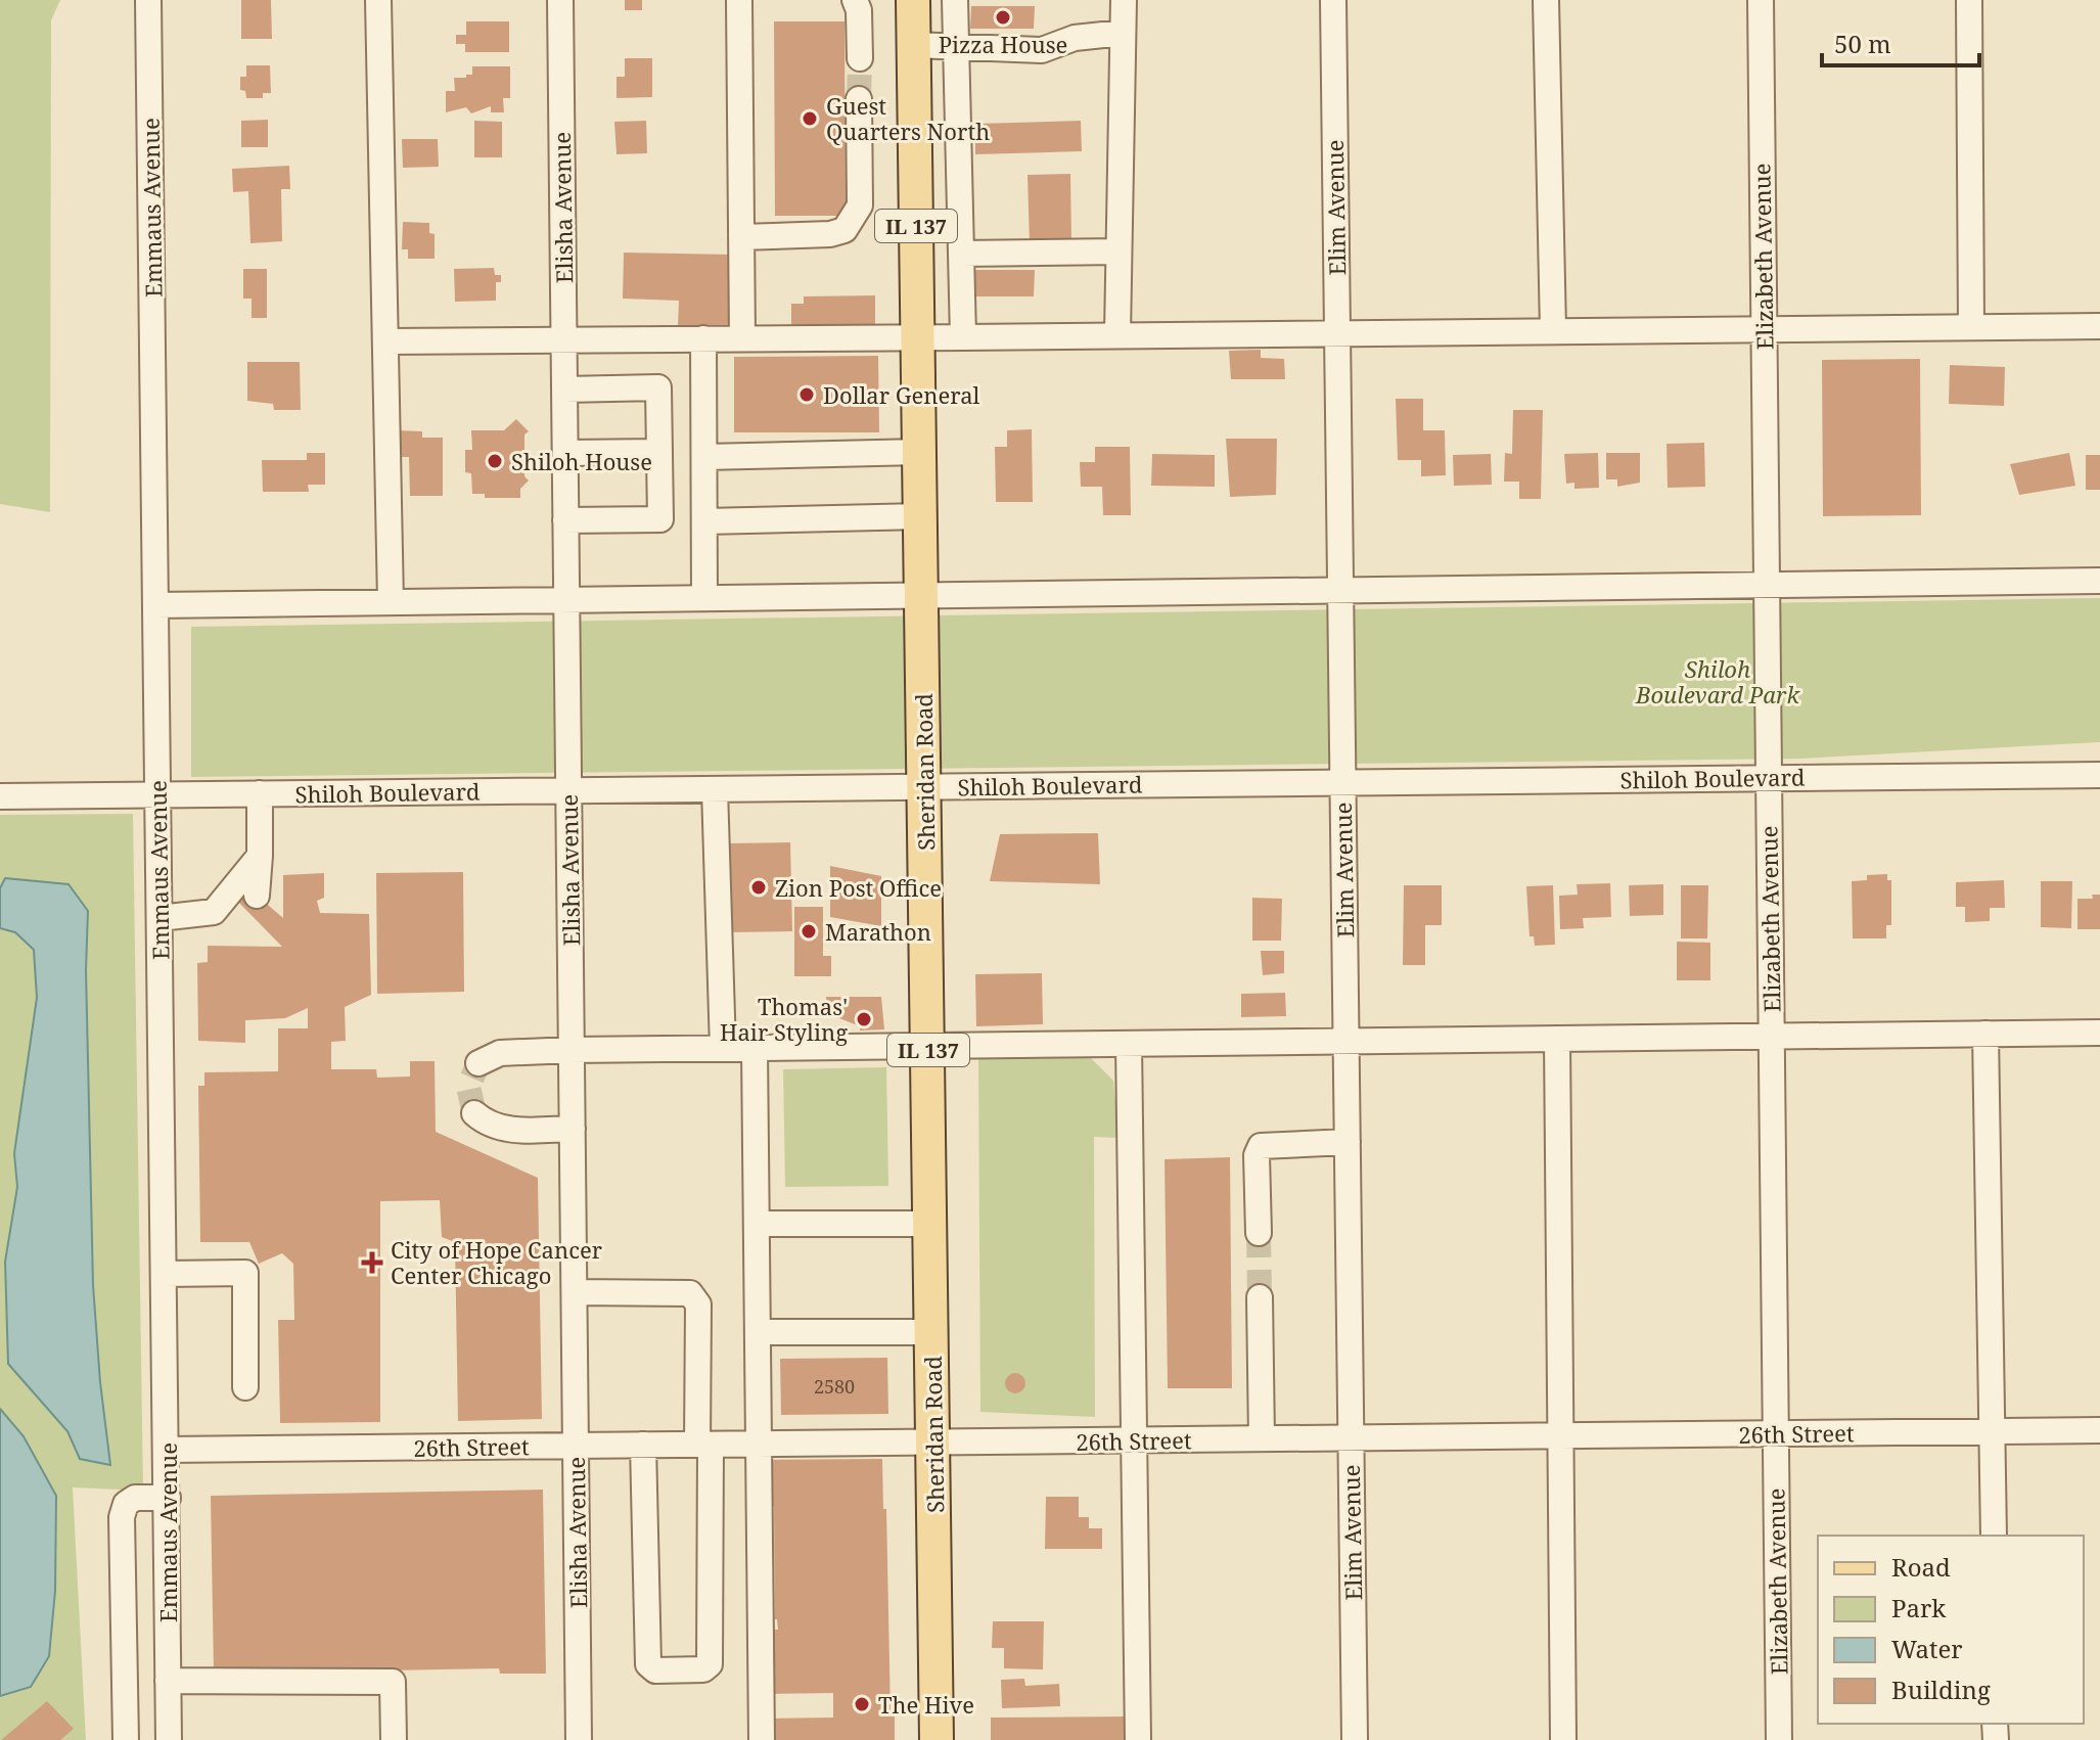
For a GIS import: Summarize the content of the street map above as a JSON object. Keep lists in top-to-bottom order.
{
  "streets": {
    "main road": ["IL 137", "Sheridan Road"],
    "street": [
      "Emmaus Avenue",
      "Elisha Avenue",
      "Elim Avenue",
      "Elizabeth Avenue",
      "Shiloh Boulevard",
      "26th Street"
    ]
  },
  "crossings": [
    ["Emmaus Avenue", "Shiloh Boulevard"],
    ["Emmaus Avenue", "26th Street"],
    ["Elisha Avenue", "Shiloh Boulevard"],
    ["Elisha Avenue", "26th Street"],
    ["Elim Avenue", "Shiloh Boulevard"],
    ["Elim Avenue", "26th Street"],
    ["Elizabeth Avenue", "Shiloh Boulevard"],
    ["Elizabeth Avenue", "26th Street"],
    ["Sheridan Road", "Shiloh Boulevard"],
    ["Sheridan Road", "26th Street"]
  ],
  "parks": ["Shiloh Boulevard Park"],
  "places": {
    "other": [
      "Pizza House",
      "Guest Quarters North",
      "Dollar General",
      "Shiloh House",
      "Zion Post Office",
      "Marathon",
      "Thomas' Hair Styling",
      "The Hive"
    ],
    "health": ["City of Hope Cancer Center Chicago"]
  },
  "house_numbers": ["2580"],
  "legend": [
    "Road",
    "Park",
    "Water",
    "Building"
  ],
  "scale_bar": "50 m"
}
